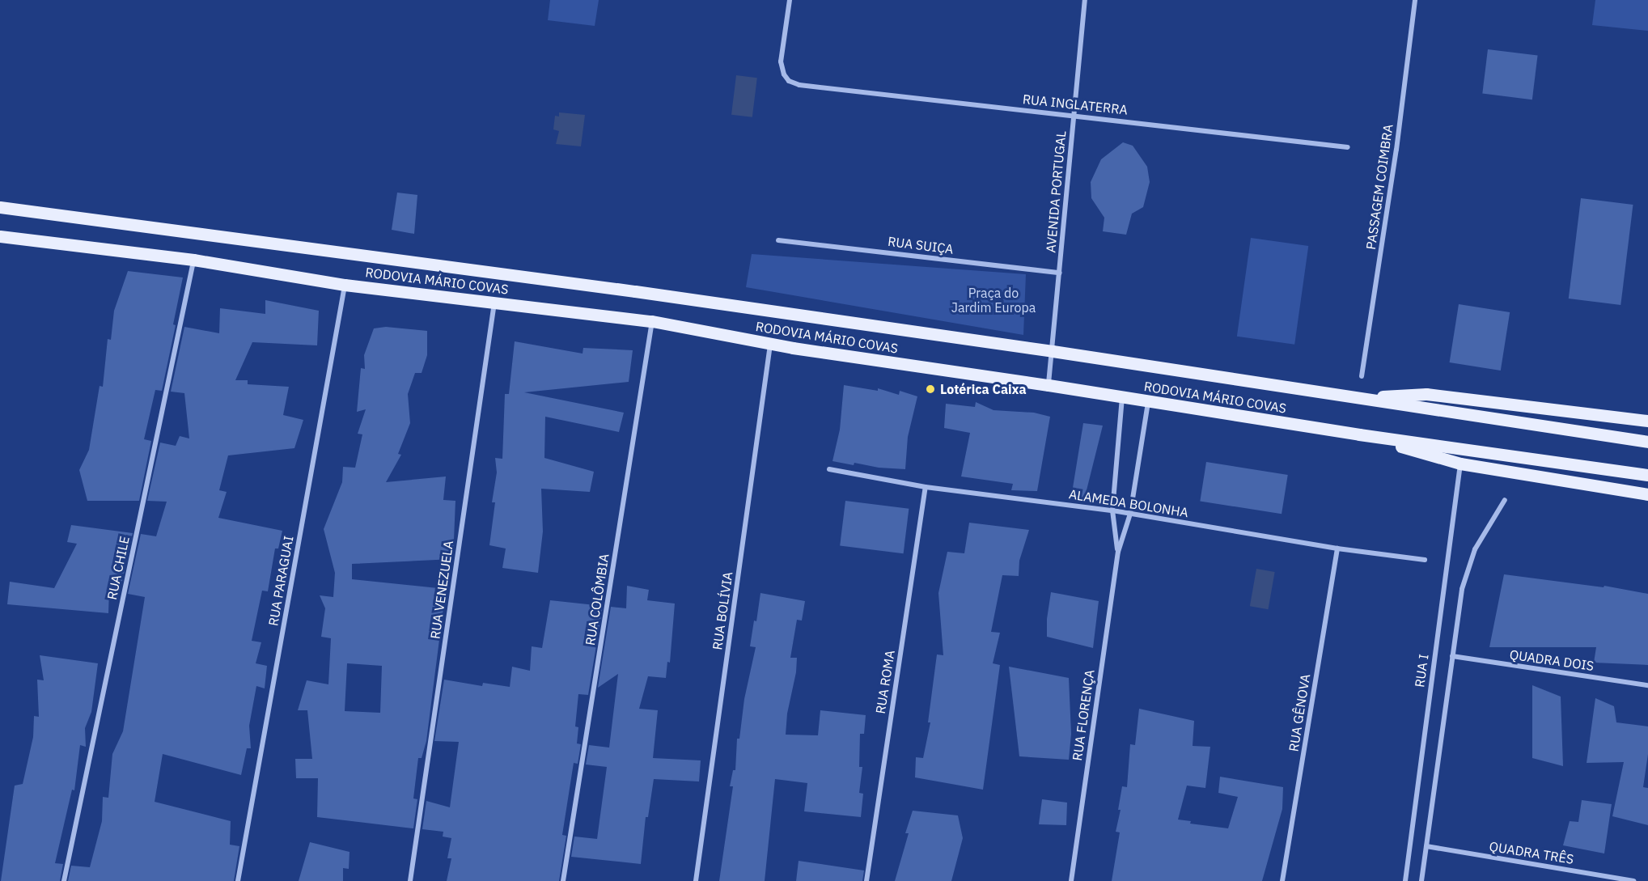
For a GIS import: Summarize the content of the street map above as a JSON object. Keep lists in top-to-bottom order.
{
  "streets": {
    "main road": ["RODOVIA MÁRIO COVAS"],
    "street": [
      "RUA INGLATERRA",
      "PASSAGEM COIMBRA",
      "AVENIDA PORTUGAL",
      "RUA SUIÇA",
      "ALAMEDA BOLONHA",
      "RUA CHILE",
      "RUA PARAGUAI",
      "RUA VENEZUELA",
      "RUA COLÔMBIA",
      "RUA BOLÍVIA",
      "QUADRA DOIS",
      "RUA I",
      "RUA ROMA",
      "RUA GÊNOVA",
      "RUA FLORENÇA",
      "QUADRA TRÊS"
    ]
  },
  "crossings": [
    ["RUA INGLATERRA", "AVENIDA PORTUGAL"],
    ["AVENIDA PORTUGAL", "RUA SUIÇA"],
    ["AVENIDA PORTUGAL", "RODOVIA MÁRIO COVAS"],
    ["RODOVIA MÁRIO COVAS", "RUA CHILE"],
    ["RODOVIA MÁRIO COVAS", "RUA PARAGUAI"],
    ["RODOVIA MÁRIO COVAS", "RUA VENEZUELA"],
    ["RODOVIA MÁRIO COVAS", "RUA COLÔMBIA"],
    ["RODOVIA MÁRIO COVAS", "RUA BOLÍVIA"],
    ["RODOVIA MÁRIO COVAS", "RUA FLORENÇA"],
    ["ALAMEDA BOLONHA", "RUA ROMA"],
    ["ALAMEDA BOLONHA", "RUA GÊNOVA"],
    ["ALAMEDA BOLONHA", "RUA FLORENÇA"]
  ],
  "parks": ["Praça do Jardim Europa"],
  "places": ["Lotérica Caixa"]
}
